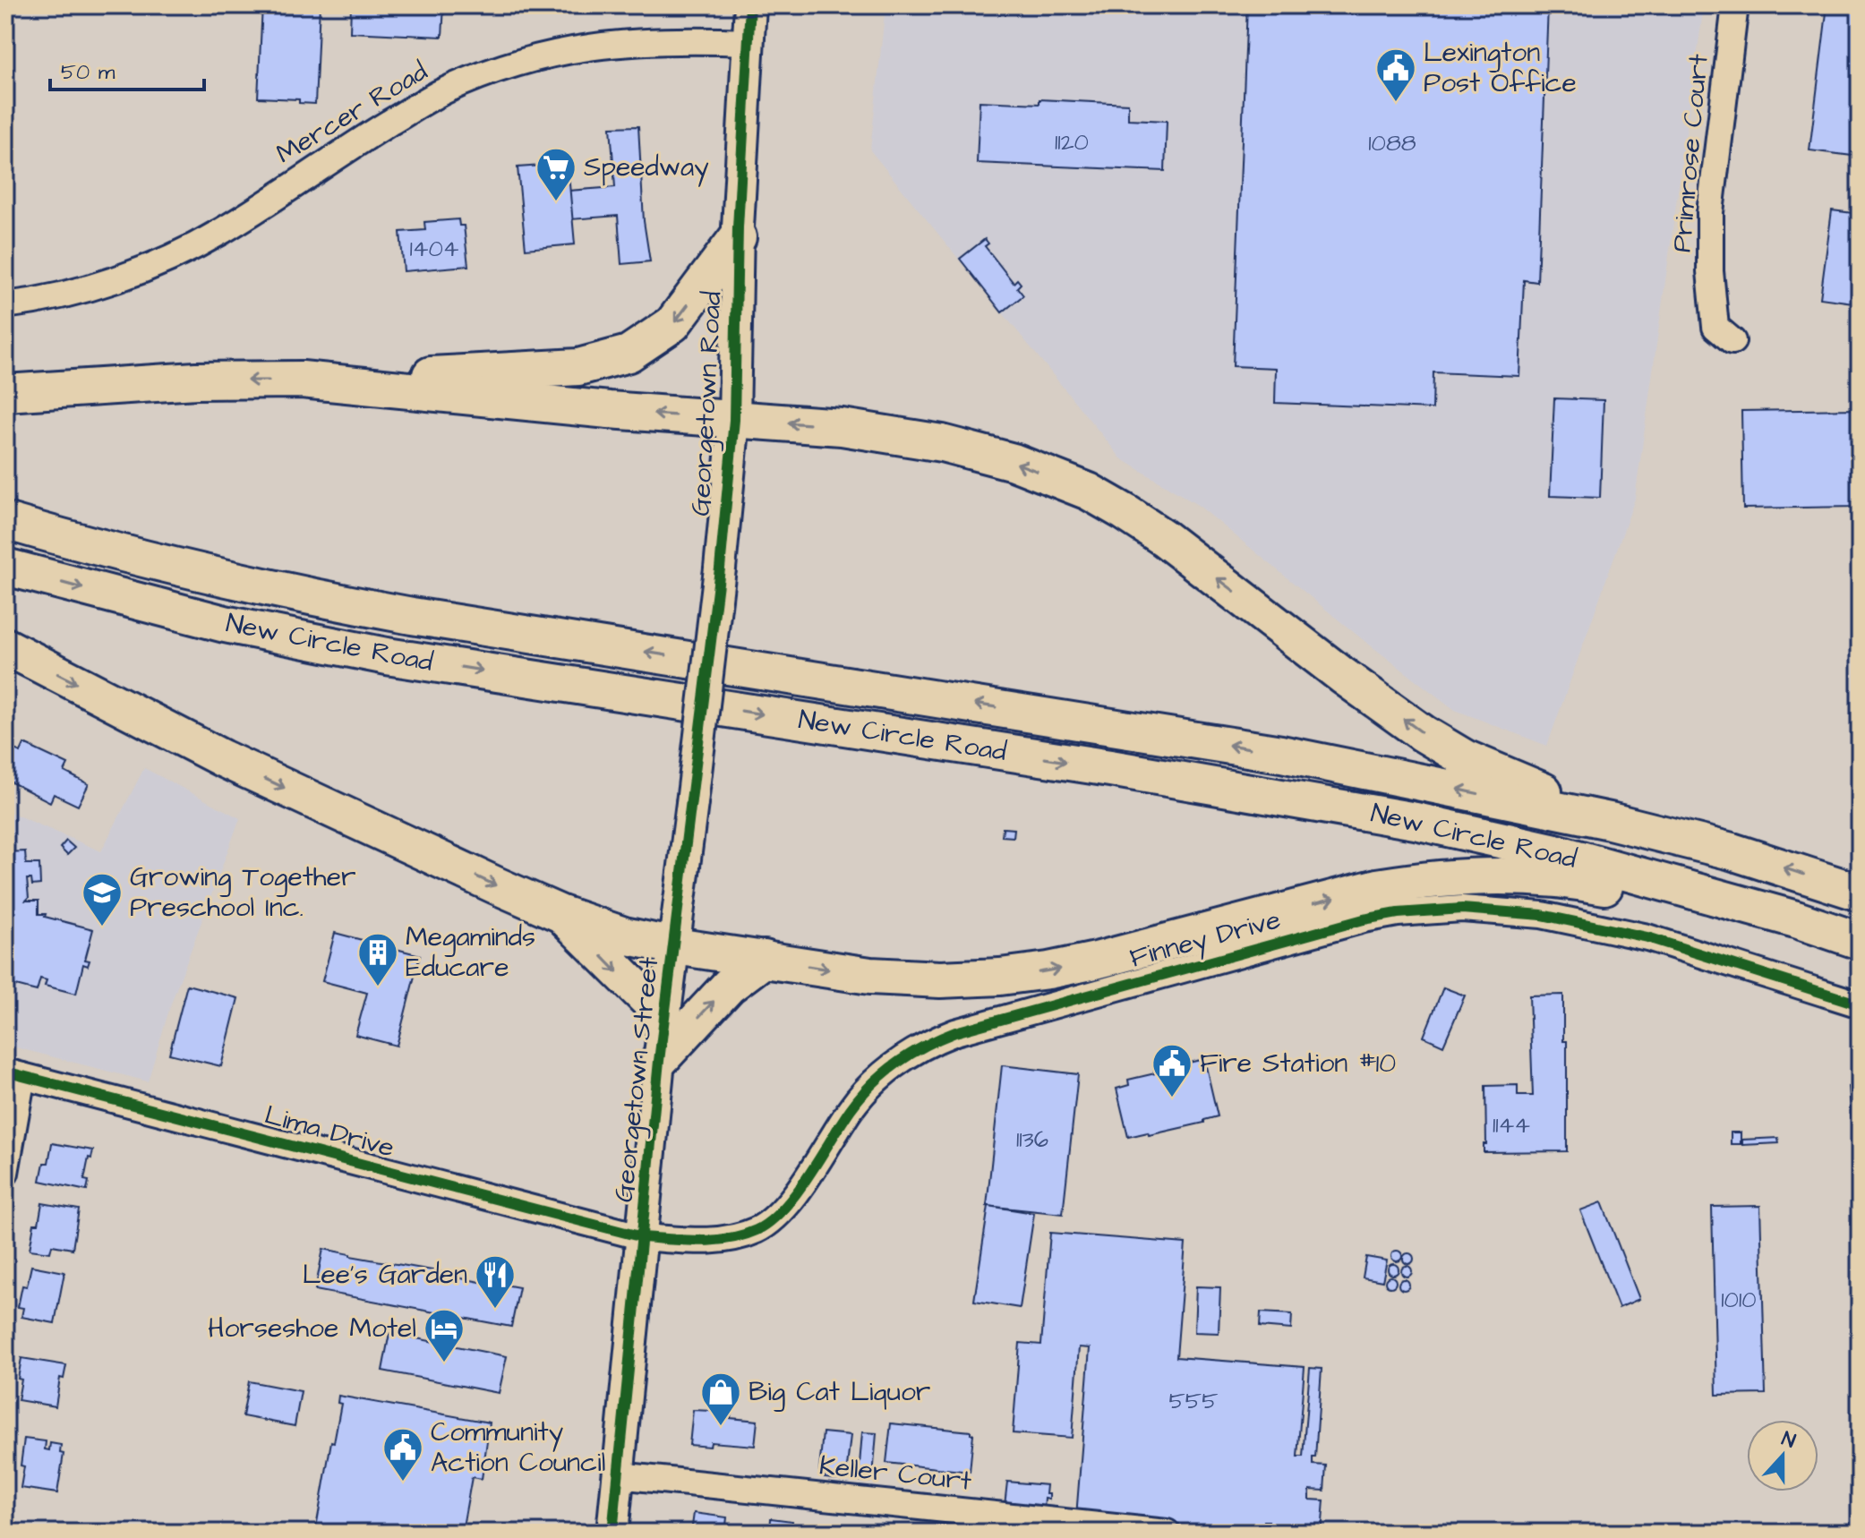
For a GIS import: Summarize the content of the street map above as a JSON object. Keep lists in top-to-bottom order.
{
  "streets": {
    "highway": ["New Circle Road"],
    "main road": ["Georgetown Road", "Georgetown Street"],
    "street": [
      "Mercer Road",
      "Primrose Court",
      "Finney Drive",
      "Lima Drive",
      "Keller Court"
    ]
  },
  "crossings": [
    ["Mercer Road", "Georgetown Road"],
    ["Georgetown Road", "Georgetown Street"],
    ["Finney Drive", "Georgetown Street"],
    ["Finney Drive", "Lima Drive"],
    ["Georgetown Street", "Lima Drive"],
    ["Georgetown Street", "Keller Court"]
  ],
  "places": {
    "public building": ["Lexington Post Office", "Fire Station #10", "Community Action Council"],
    "supermarket": ["Speedway"],
    "school or university": ["Growing Together Preschool Inc."],
    "building": ["Megaminds Educare"],
    "restaurant": ["Lee's Garden"],
    "hotel": ["Horseshoe Motel"],
    "shop": ["Big Cat Liquor"]
  },
  "house_numbers": [
    "1120",
    "1088",
    "1404",
    "1144",
    "1136",
    "1010",
    "555"
  ],
  "scale_bar": "50 m",
  "north": "top"
}
